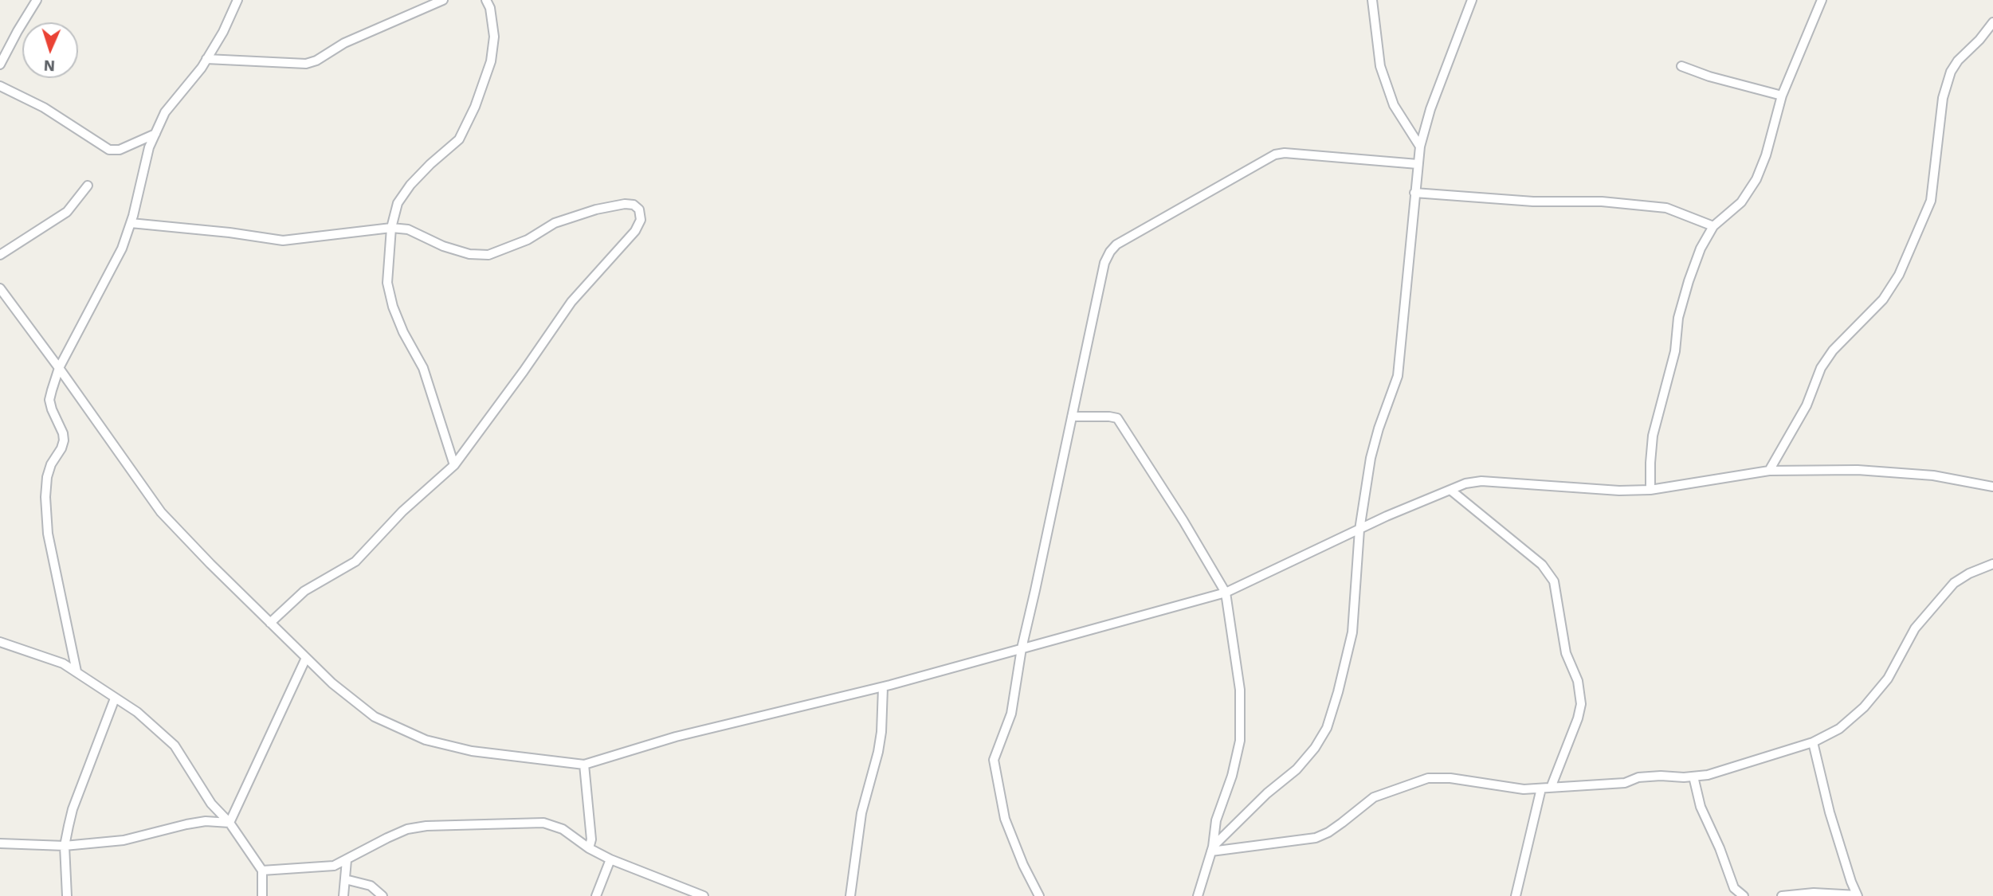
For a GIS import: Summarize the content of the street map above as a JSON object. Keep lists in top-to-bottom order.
{
  "north": "bottom"
}
